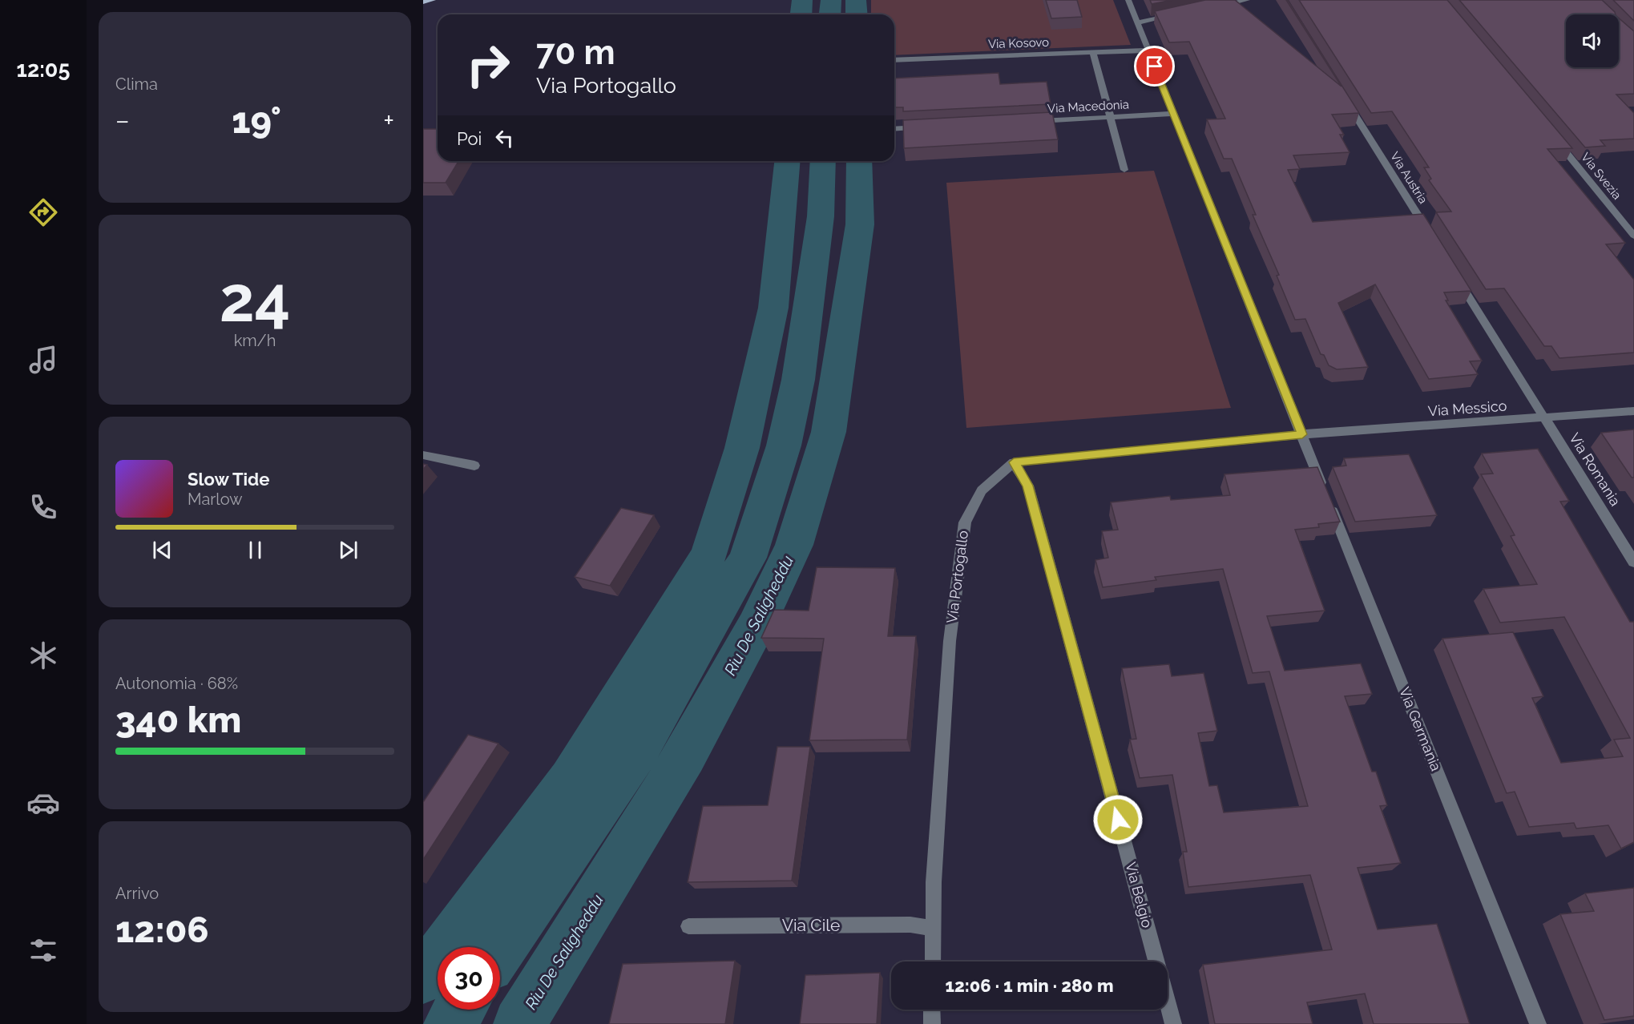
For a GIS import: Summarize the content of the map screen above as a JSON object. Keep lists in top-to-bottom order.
{
  "streets": {
    "street": [
      "Via Kosovo",
      "Via Macedonia",
      "Via Svezia",
      "Via Austria",
      "Via Messico",
      "Via Romania",
      "Via Portogallo",
      "Via Germania",
      "Via Belgio",
      "Via Cile"
    ]
  },
  "crossings": [
    ["Via Kosovo", "Via Germania"],
    ["Via Macedonia", "Via Germania"],
    ["Via Messico", "Via Romania"],
    ["Via Messico", "Via Germania"],
    ["Via Portogallo", "Via Belgio"],
    ["Via Portogallo", "Via Cile"]
  ],
  "water": ["Riu De Saligheddu"],
  "page": {
    "tabs": "12:05",
    "tile": [
      "Clima",
      ["24", "km/h"],
      ["Autonomia · 68%", "340 km"],
      ["Arrivo", "12:06"]
    ],
    "turn": ["70 m", "Via Portogallo"],
    "heat": ["−", "19°", "+"],
    "then": "Poi",
    "song": ["Slow Tide", "Marlow"],
    "limit": "30",
    "trip": "12:06 · 1 min · 280 m"
  }
}
